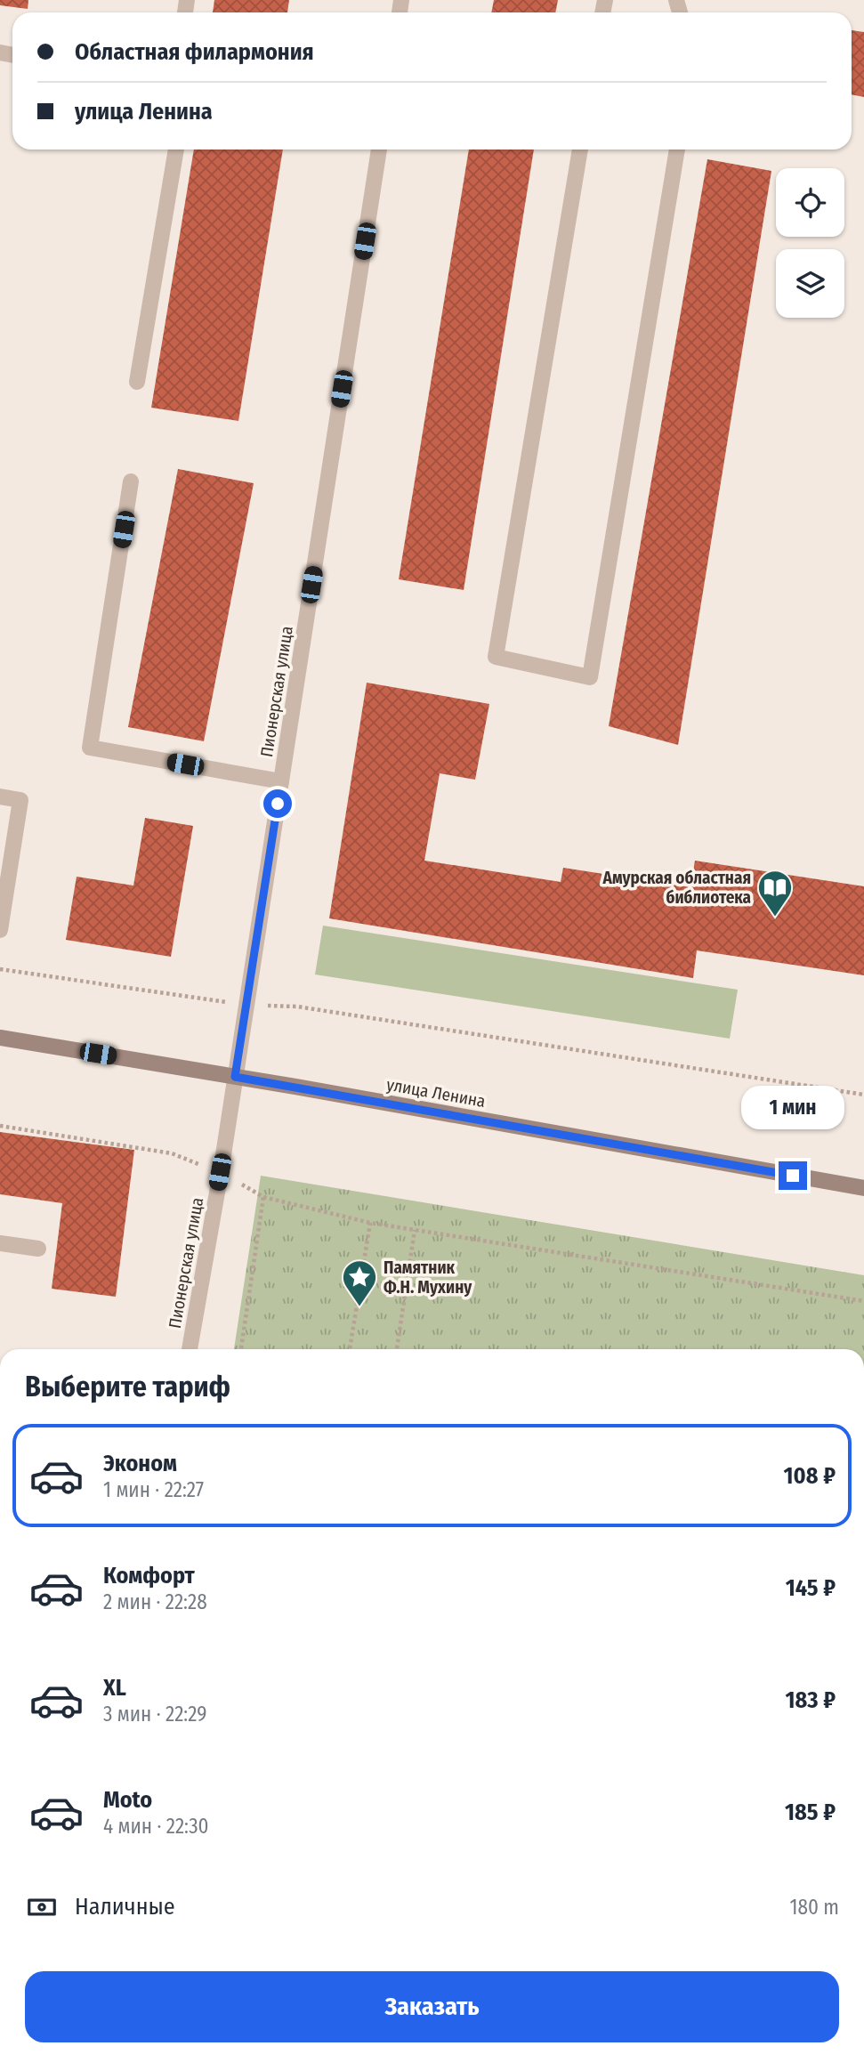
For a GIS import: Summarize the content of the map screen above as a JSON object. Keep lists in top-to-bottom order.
{
  "streets": {
    "main road": ["улица Ленина"],
    "street": ["Пионерская улица"]
  },
  "crossings": [
    ["Пионерская улица", "улица Ленина"]
  ],
  "places": {
    "library": ["Амурская областная библиотека"],
    "place": ["Памятник Ф.Н. Мухину"]
  },
  "page": {
    "banner": ["Областная филармония", "улица Ленина"],
    "bubble": "1 мин",
    "heading": "Выберите тариф",
    "list": [
      {
        "name": "Эконом",
        "note": "1 мин · 22:27",
        "value": "108 ₽"
      },
      {
        "name": "Комфорт",
        "note": "2 мин · 22:28",
        "value": "145 ₽"
      },
      {
        "name": "XL",
        "note": "3 мин · 22:29",
        "value": "183 ₽"
      },
      {
        "name": "Moto",
        "note": "4 мин · 22:30",
        "value": "185 ₽"
      }
    ],
    "pay": ["Наличные", "180 m"],
    "buttons": "Заказать"
  }
}
